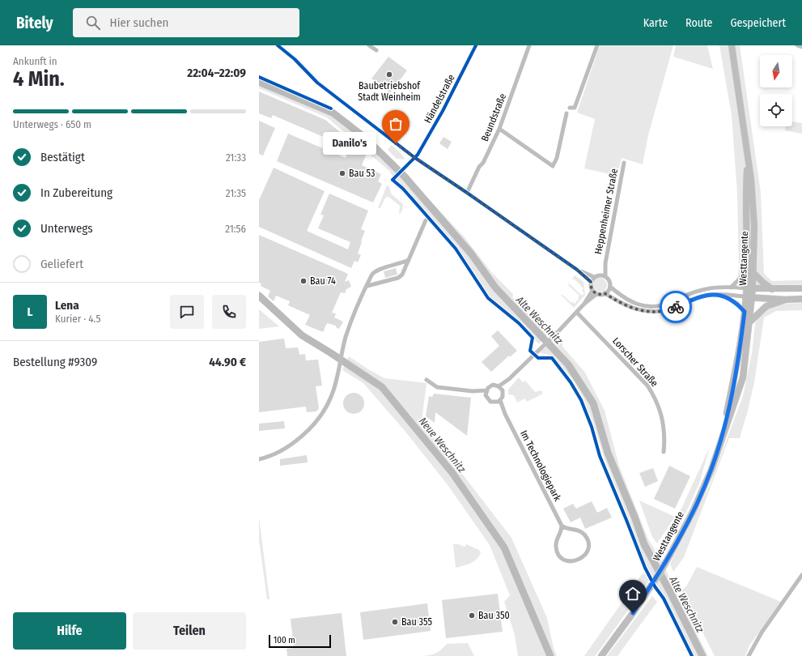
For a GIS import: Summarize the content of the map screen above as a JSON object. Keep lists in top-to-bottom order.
{
  "streets": {
    "main road": ["Westtangente"],
    "street": [
      "Händelstraße",
      "Beundstraße",
      "Heppenheimer Straße",
      "Lorscher Straße",
      "Im Technologiepark"
    ]
  },
  "water": ["Alte Weschnitz", "Neue Weschnitz"],
  "places": [
    "Baubetriebshof Stadt Weinheim",
    "Danilo's",
    "Bau 53",
    "Bau 74",
    "Bau 350",
    "Bau 355"
  ],
  "scale_bar": "100 m",
  "north": "bottom",
  "page": {
    "header": "Bitely",
    "search": "Hier suchen",
    "nav": ["Karte", "Route", "Gespeichert"],
    "heading": ["4 Min.", "Ankunft in", "22:04–22:09"],
    "panel": [
      "Lena",
      "Kurier · 4.5",
      "Bestellung #9309",
      "44.90 €"
    ],
    "bar": "Unterwegs · 650 m",
    "bubble": "Danilo's",
    "list": [
      ["Bestätigt", "21:33"],
      ["In Zubereitung", "21:35"],
      ["Unterwegs", "21:56"],
      "Geliefert"
    ],
    "round": "L",
    "buttons": ["Hilfe", "Teilen"],
    "scale": "100 m"
  }
}
